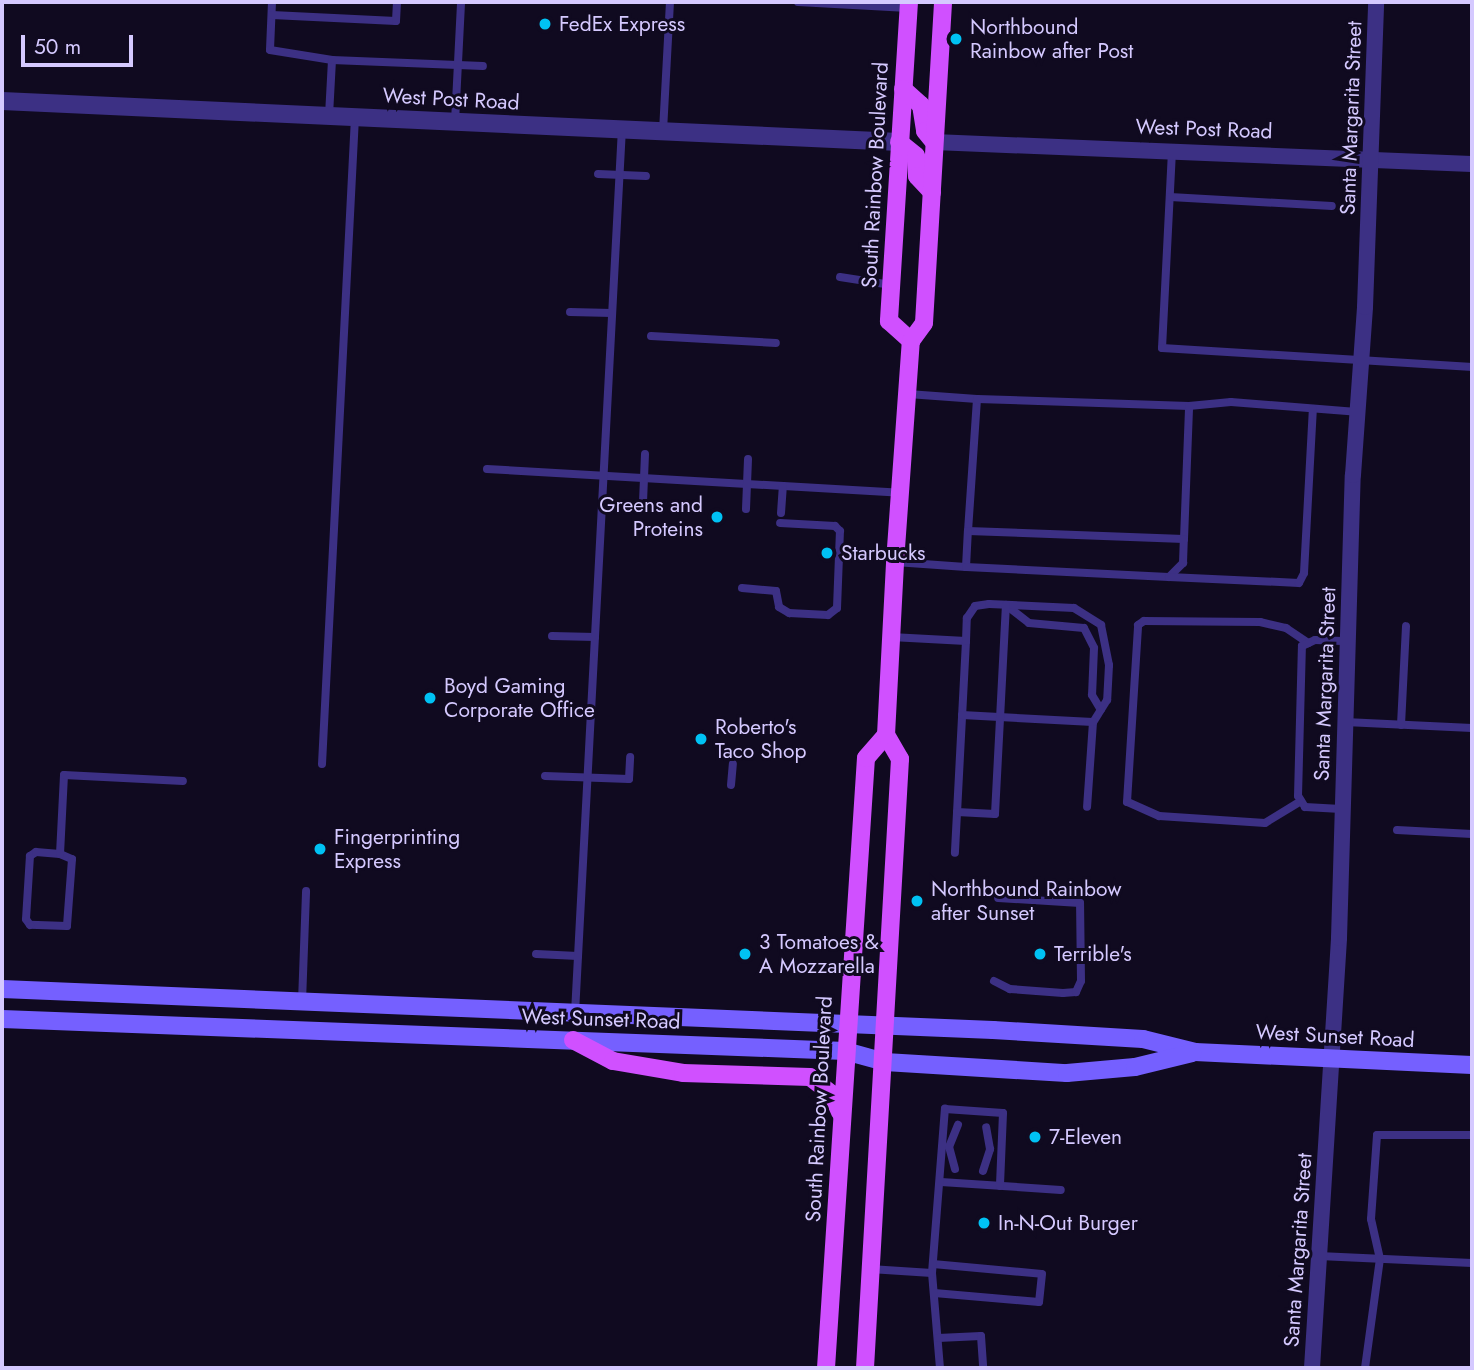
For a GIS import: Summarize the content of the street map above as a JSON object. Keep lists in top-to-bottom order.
{
  "streets": {
    "main road": ["South Rainbow Boulevard", "West Sunset Road"],
    "street": ["West Post Road", "Santa Margarita Street"]
  },
  "crossings": [
    ["West Post Road", "Santa Margarita Street"],
    ["West Post Road", "South Rainbow Boulevard"],
    ["Santa Margarita Street", "West Sunset Road"],
    ["South Rainbow Boulevard", "West Sunset Road"]
  ],
  "places": [
    "FedEx Express",
    "Northbound Rainbow after Post",
    "Greens and Proteins",
    "Starbucks",
    "Boyd Gaming Corporate Office",
    "Roberto's Taco Shop",
    "Fingerprinting Express",
    "Northbound Rainbow after Sunset",
    "3 Tomatoes & A Mozzarella",
    "Terrible's",
    "7-Eleven",
    "In-N-Out Burger"
  ],
  "scale_bar": "50 m"
}
